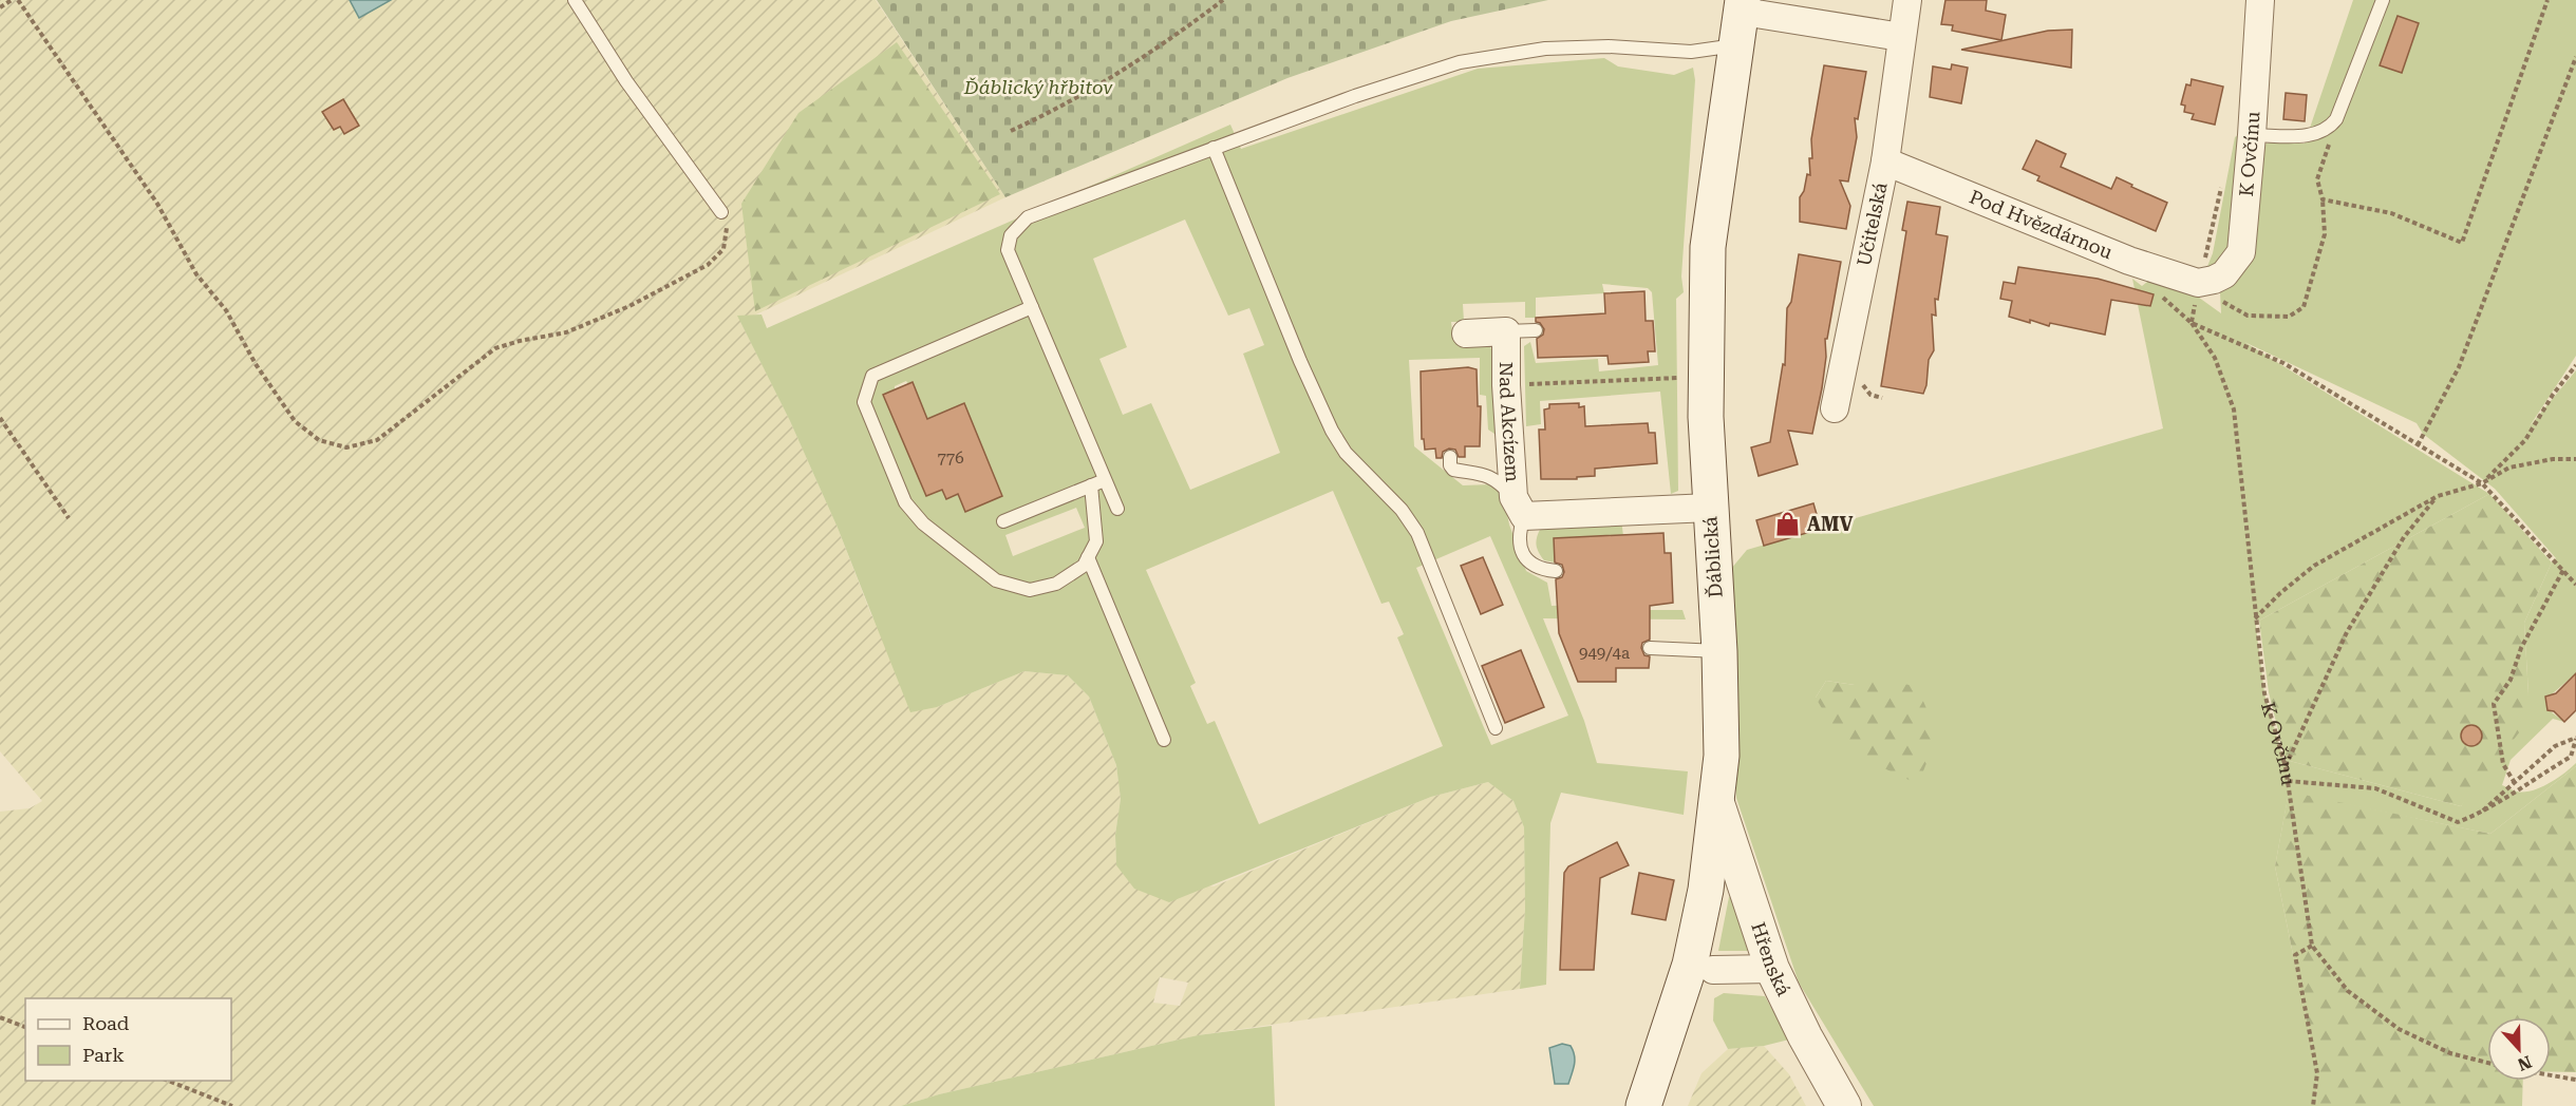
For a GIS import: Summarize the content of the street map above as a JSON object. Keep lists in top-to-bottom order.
{
  "streets": {
    "main road": ["Ďáblická"],
    "street": [
      "K Ovčínu",
      "Učitelská",
      "Pod Hvězdárnou",
      "Nad Akcízem",
      "Hřenská"
    ]
  },
  "crossings": [
    ["K Ovčínu", "Pod Hvězdárnou"],
    ["Učitelská", "Pod Hvězdárnou"],
    ["Ďáblická", "Hřenská"]
  ],
  "parks": ["Ďáblický hřbitov"],
  "places": {
    "shop": ["AMV"]
  },
  "house_numbers": ["776", "949/4a"],
  "legend": ["Road", "Park"],
  "north": "bottom"
}
